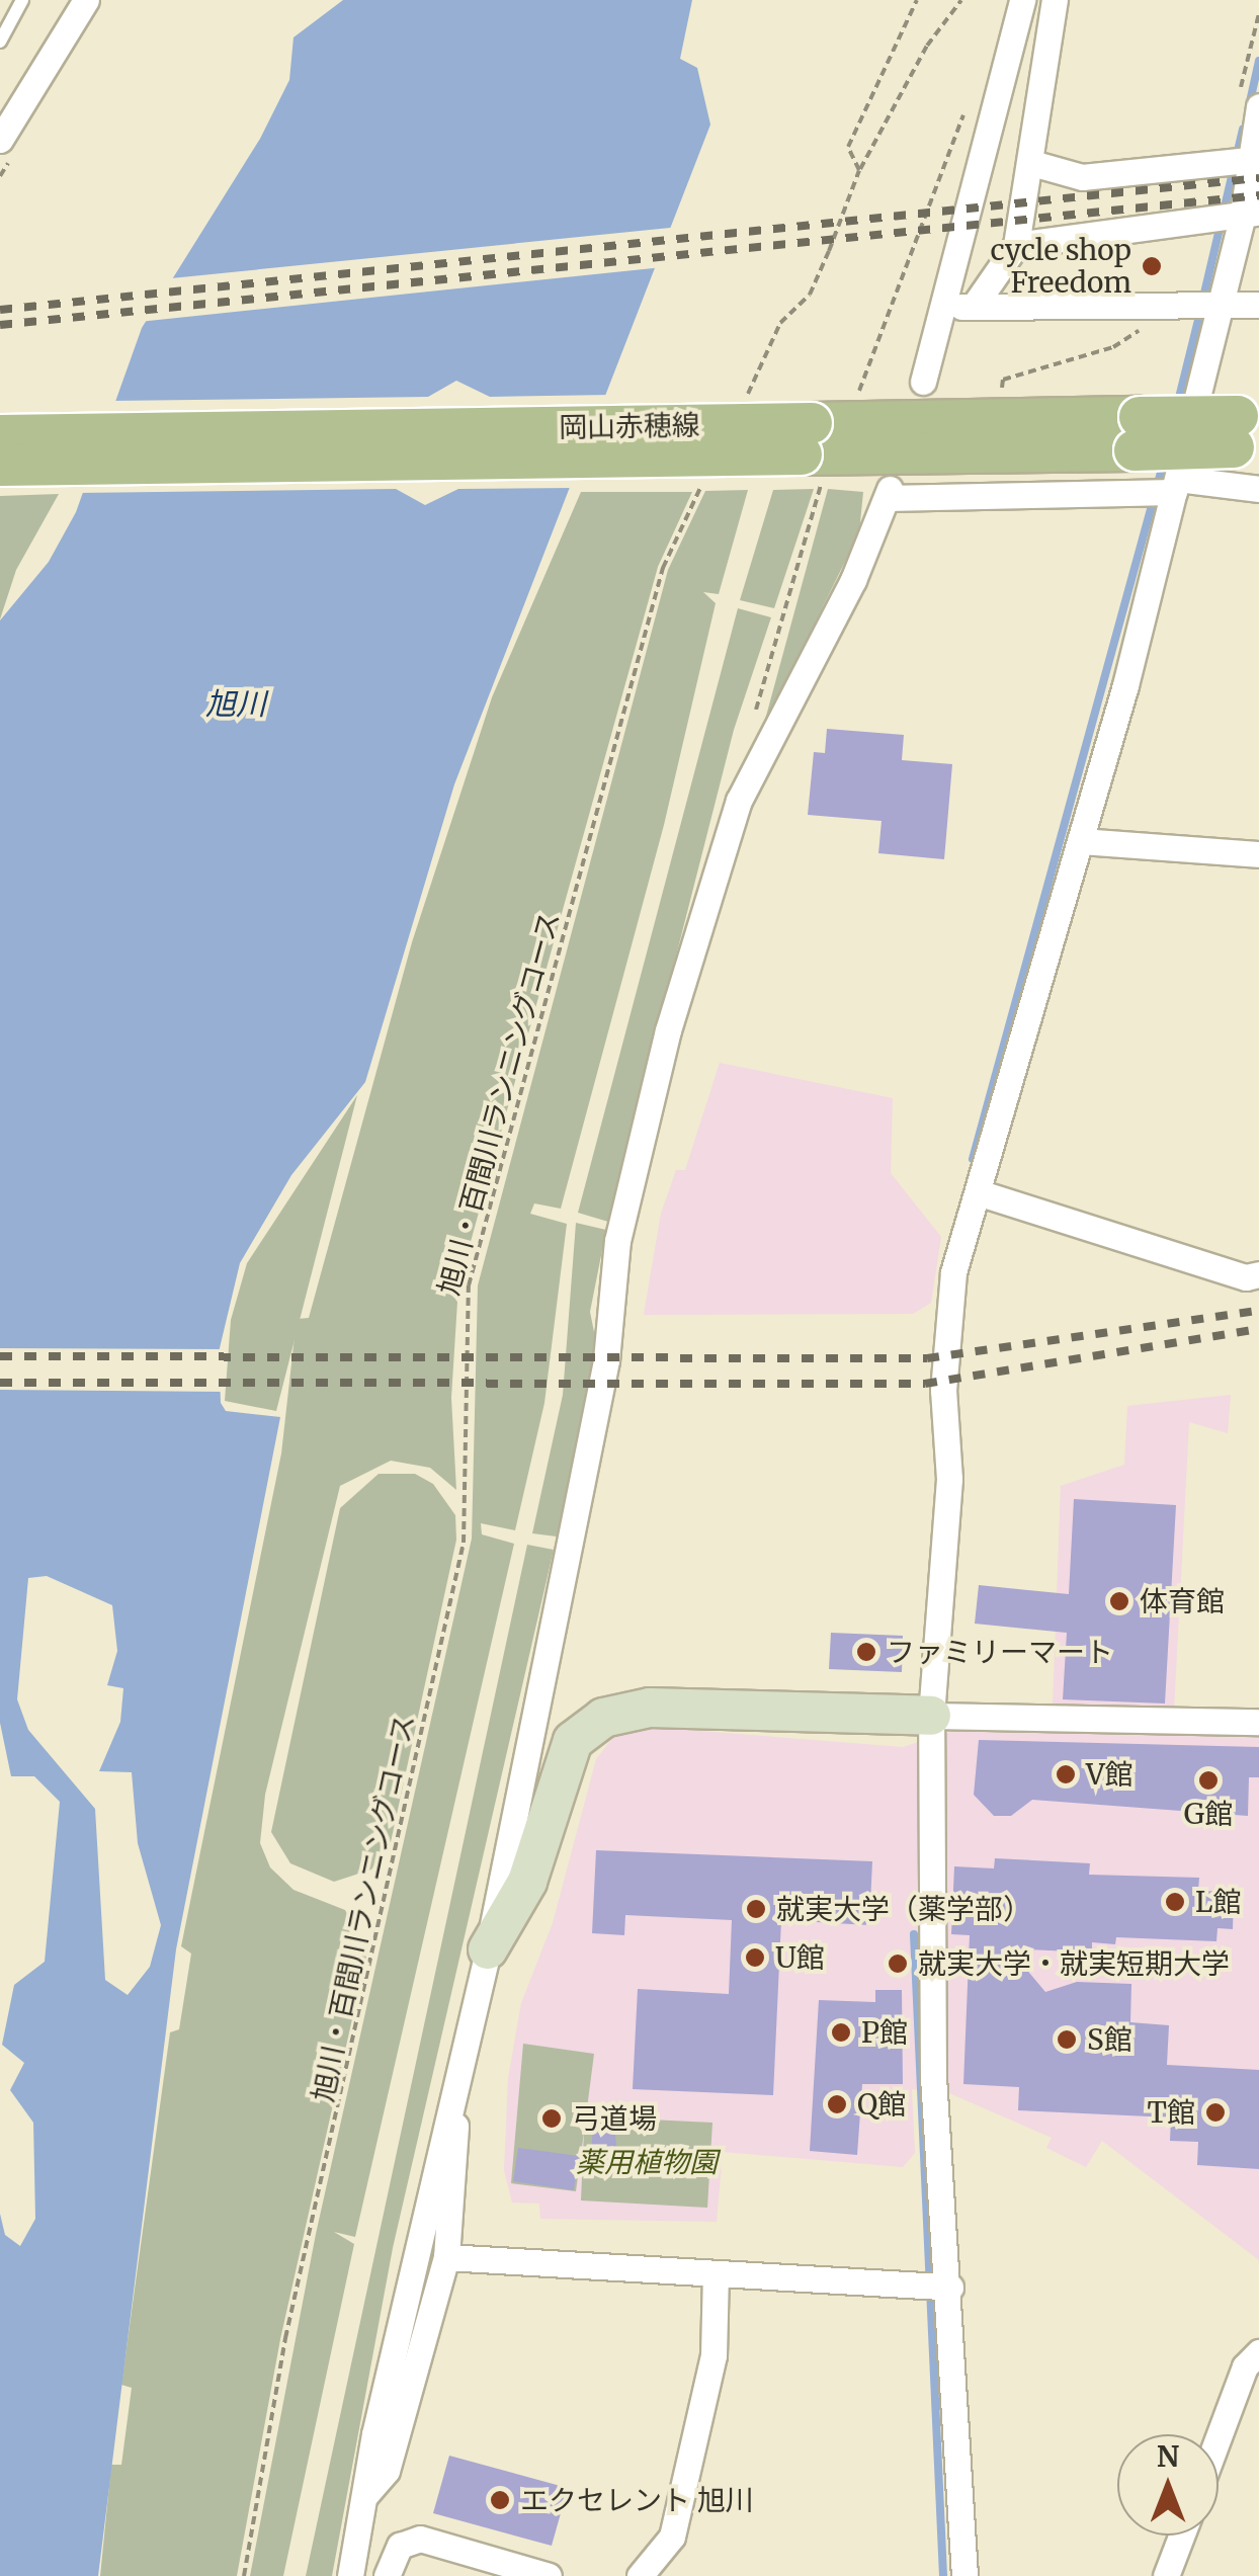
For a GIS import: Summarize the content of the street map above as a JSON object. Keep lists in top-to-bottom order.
{
  "streets": {
    "main road": ["岡山赤穂線"],
    "path": ["旭川・百間川ランニングコース"]
  },
  "water": ["旭川"],
  "parks": ["薬用植物園"],
  "places": [
    "cycle shop Freedom",
    "体育館",
    "ファミリーマート",
    "V館",
    "G館",
    "L館",
    "就実大学（薬学部）",
    "U館",
    "就実大学・就実短期大学",
    "P館",
    "S館",
    "Q館",
    "T館",
    "弓道場",
    "エクセレント 旭川"
  ],
  "north": "top"
}
